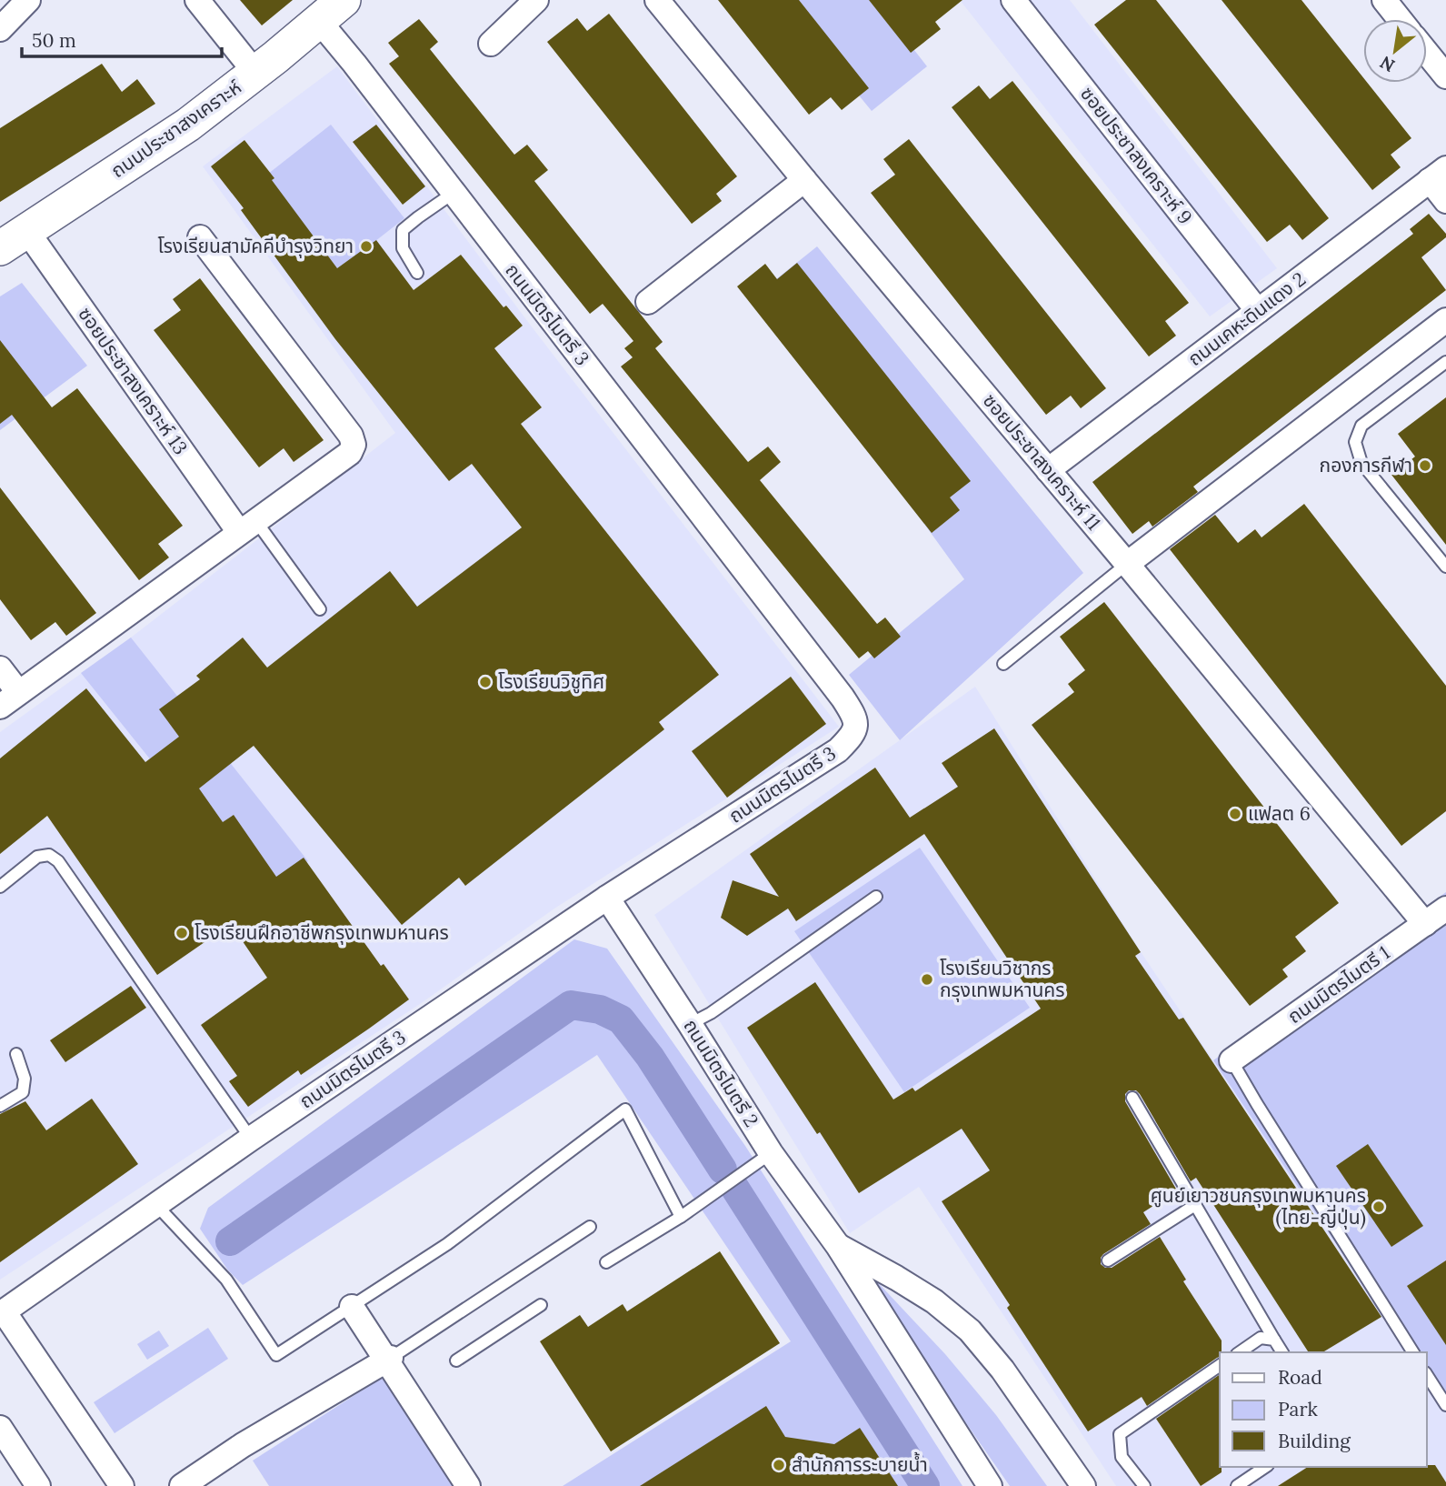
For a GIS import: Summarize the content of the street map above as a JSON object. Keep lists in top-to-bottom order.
{
  "streets": {
    "street": [
      "ถนนประชาสงเคราะห์",
      "ซอยประชาสงเคราะห์ 9",
      "ถนนมิตรไมตรี 3",
      "ถนนเคหะดินแดง 2",
      "ซอยประชาสงเคราะห์ 13",
      "ซอยประชาสงเคราะห์ 11",
      "ถนนมิตรไมตรี 1",
      "ถนนมิตรไมตรี 2"
    ]
  },
  "crossings": [
    ["ถนนประชาสงเคราะห์", "ถนนมิตรไมตรี 3"],
    ["ถนนประชาสงเคราะห์", "ซอยประชาสงเคราะห์ 13"],
    ["ซอยประชาสงเคราะห์ 9", "ถนนเคหะดินแดง 2"],
    ["ถนนมิตรไมตรี 3", "ถนนมิตรไมตรี 2"],
    ["ถนนเคหะดินแดง 2", "ซอยประชาสงเคราะห์ 11"],
    ["ซอยประชาสงเคราะห์ 11", "ถนนมิตรไมตรี 1"]
  ],
  "places": [
    "โรงเรียนสามัคคีบํารุงวิทยา",
    "กองการกีฬา",
    "โรงเรียนวิชูทิศ",
    "แฟลต 6",
    "โรงเรียนฝึกอาชีพกรุงเทพมหานคร",
    "โรงเรียนวิชากร กรุงเทพมหานคร",
    "ศูนย์เยาวชนกรุงเทพมหานคร (ไทย-ญี่ปุ่น)",
    "สำนักการระบายน้ำ"
  ],
  "legend": ["Road", "Park", "Building"],
  "scale_bar": "50 m",
  "north": "bottom left"
}
